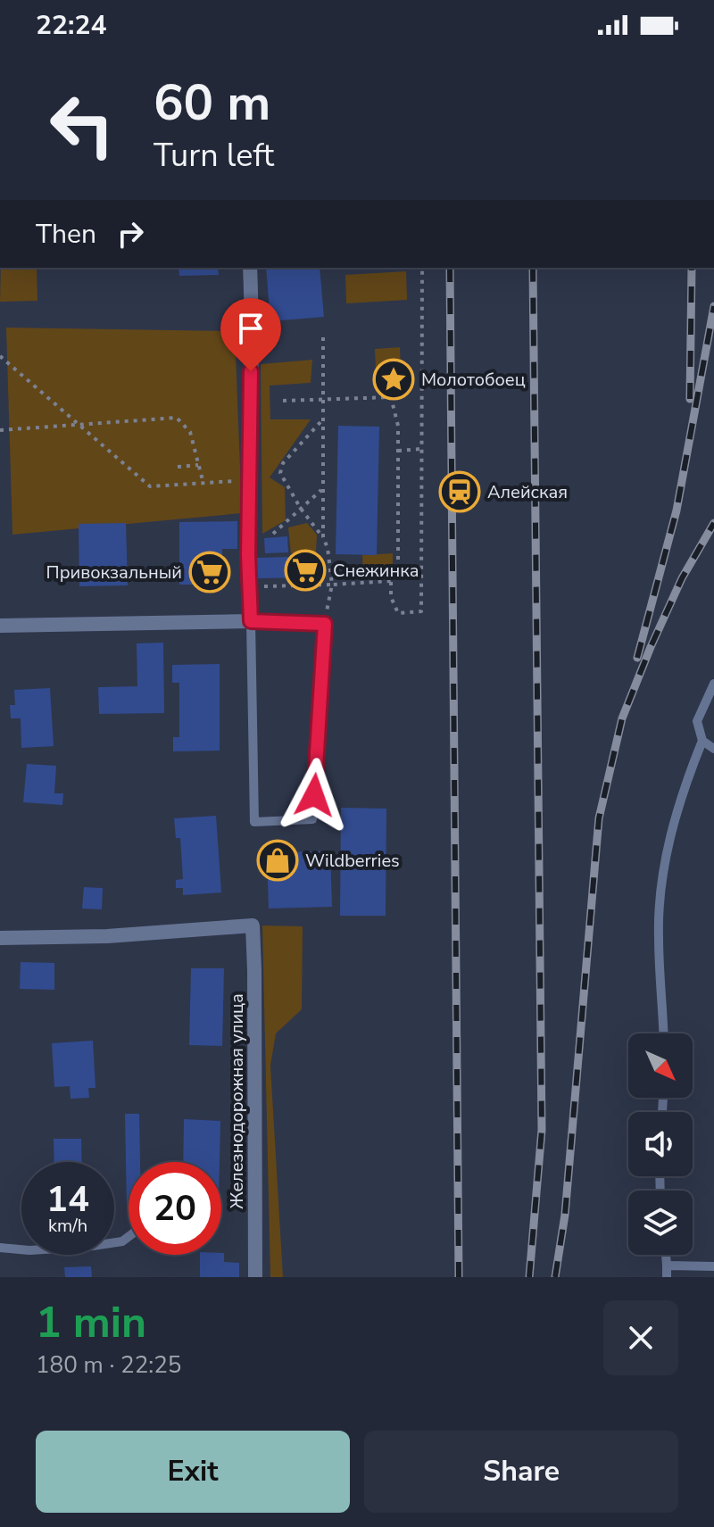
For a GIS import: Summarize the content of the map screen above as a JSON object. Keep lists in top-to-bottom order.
{
  "streets": {
    "street": ["Железнодорожная улица"]
  },
  "places": {
    "place": ["Молотобоец"],
    "station": ["Алейская"],
    "supermarket": ["Снежинка", "Привокзальный"],
    "shop": ["Wildberries"]
  },
  "north": "bottom right",
  "page": {
    "status": "22:24",
    "turn": ["60 m", "Turn left"],
    "then": "Then",
    "speed": "14 km/h",
    "limit": "20",
    "heading": ["1 min", "180 m · 22:25"],
    "buttons": ["Exit", "Share"]
  }
}
